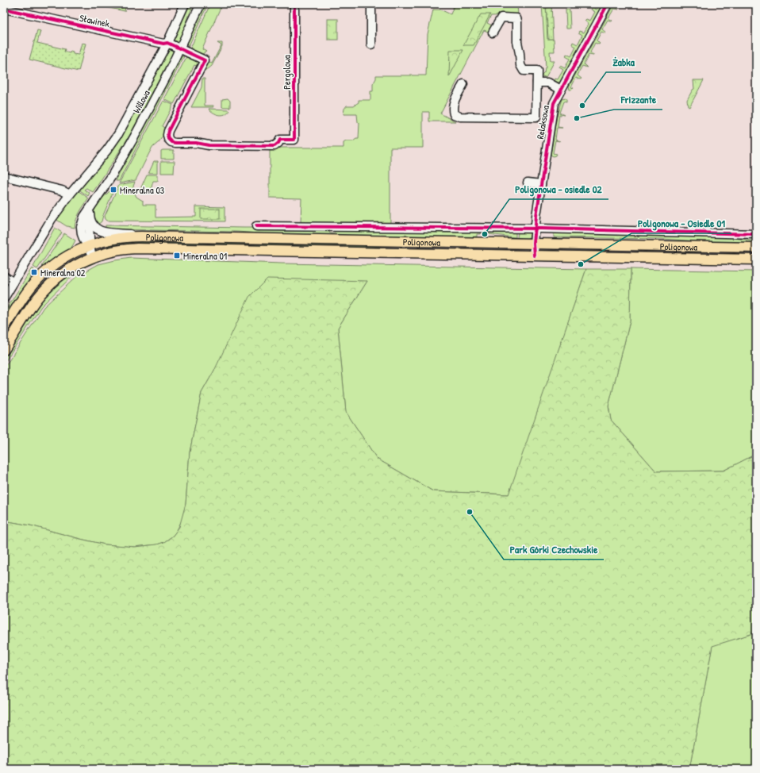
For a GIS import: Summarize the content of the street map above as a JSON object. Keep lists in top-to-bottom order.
{
  "streets": {
    "main road": ["Poligonowa"],
    "street": [
      "Sławinek",
      "Pergolowa",
      "Willowa",
      "Relaksowa"
    ]
  },
  "crossings": [
    ["Sławinek", "Pergolowa"],
    ["Sławinek", "Willowa"],
    ["Willowa", "Poligonowa"],
    ["Relaksowa", "Poligonowa"]
  ],
  "places": {
    "other": [
      "Żabka",
      "Frizzante",
      "Poligonowa - osiedle 02",
      "Poligonowa - Osiedle 01",
      "Park Górki Czechowskie"
    ],
    "transit": ["Mineralna 03", "Mineralna 01", "Mineralna 02"]
  }
}
